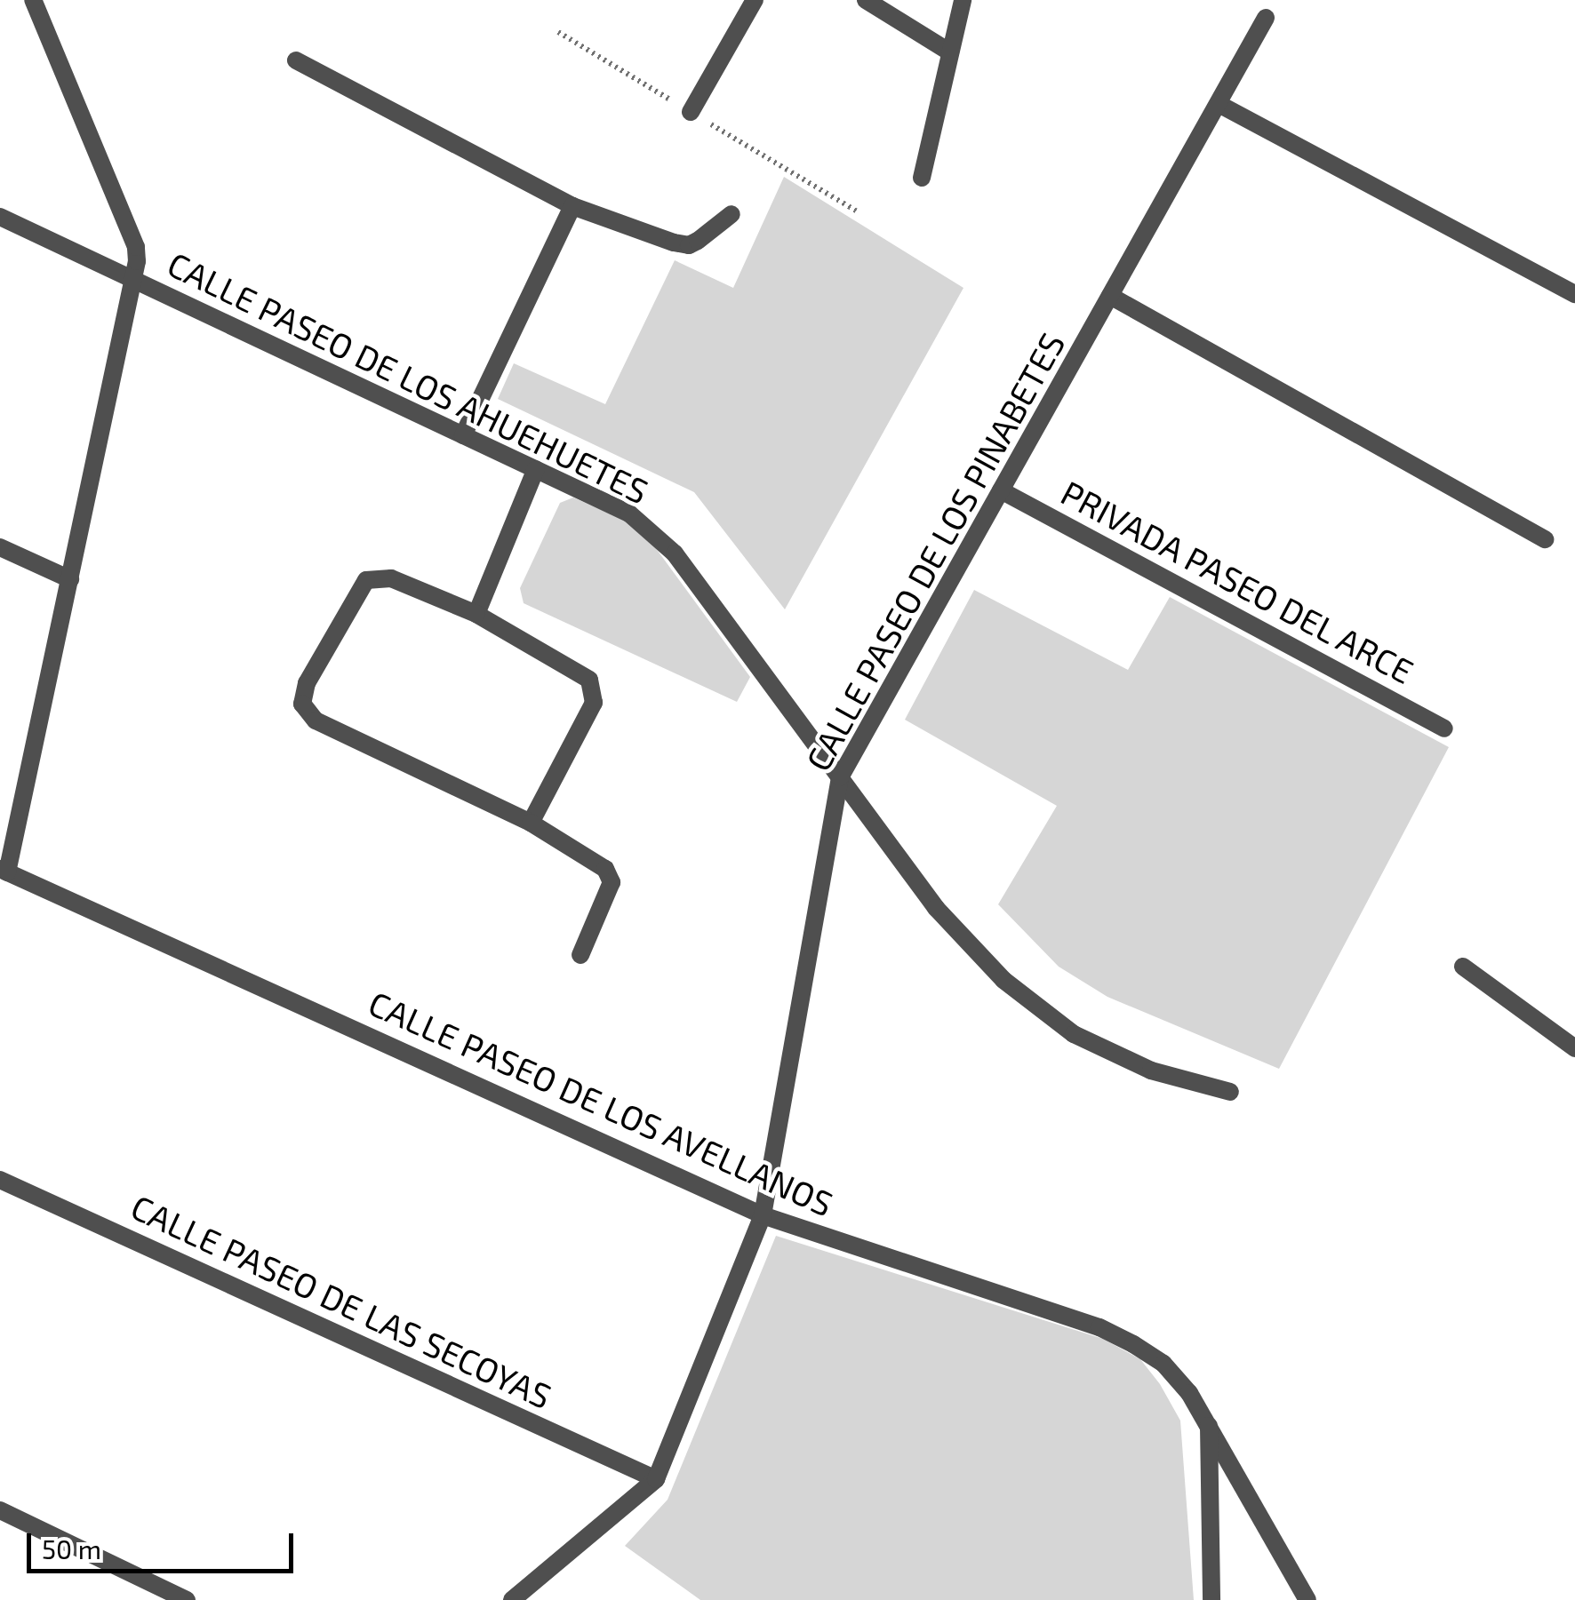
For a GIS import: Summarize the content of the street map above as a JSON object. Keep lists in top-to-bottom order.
{
  "streets": {
    "street": [
      "CALLE PASEO DE LOS AHUEHUETES",
      "CALLE PASEO DE LOS PINABETES",
      "PRIVADA PASEO DEL ARCE",
      "CALLE PASEO DE LOS AVELLANOS",
      "CALLE PASEO DE LAS SECOYAS"
    ]
  },
  "crossings": [
    ["CALLE PASEO DE LOS AHUEHUETES", "CALLE PASEO DE LOS PINABETES"],
    ["CALLE PASEO DE LOS PINABETES", "PRIVADA PASEO DEL ARCE"],
    ["CALLE PASEO DE LOS PINABETES", "CALLE PASEO DE LOS AVELLANOS"],
    ["CALLE PASEO DE LOS PINABETES", "CALLE PASEO DE LAS SECOYAS"]
  ],
  "scale_bar": "50 m"
}
